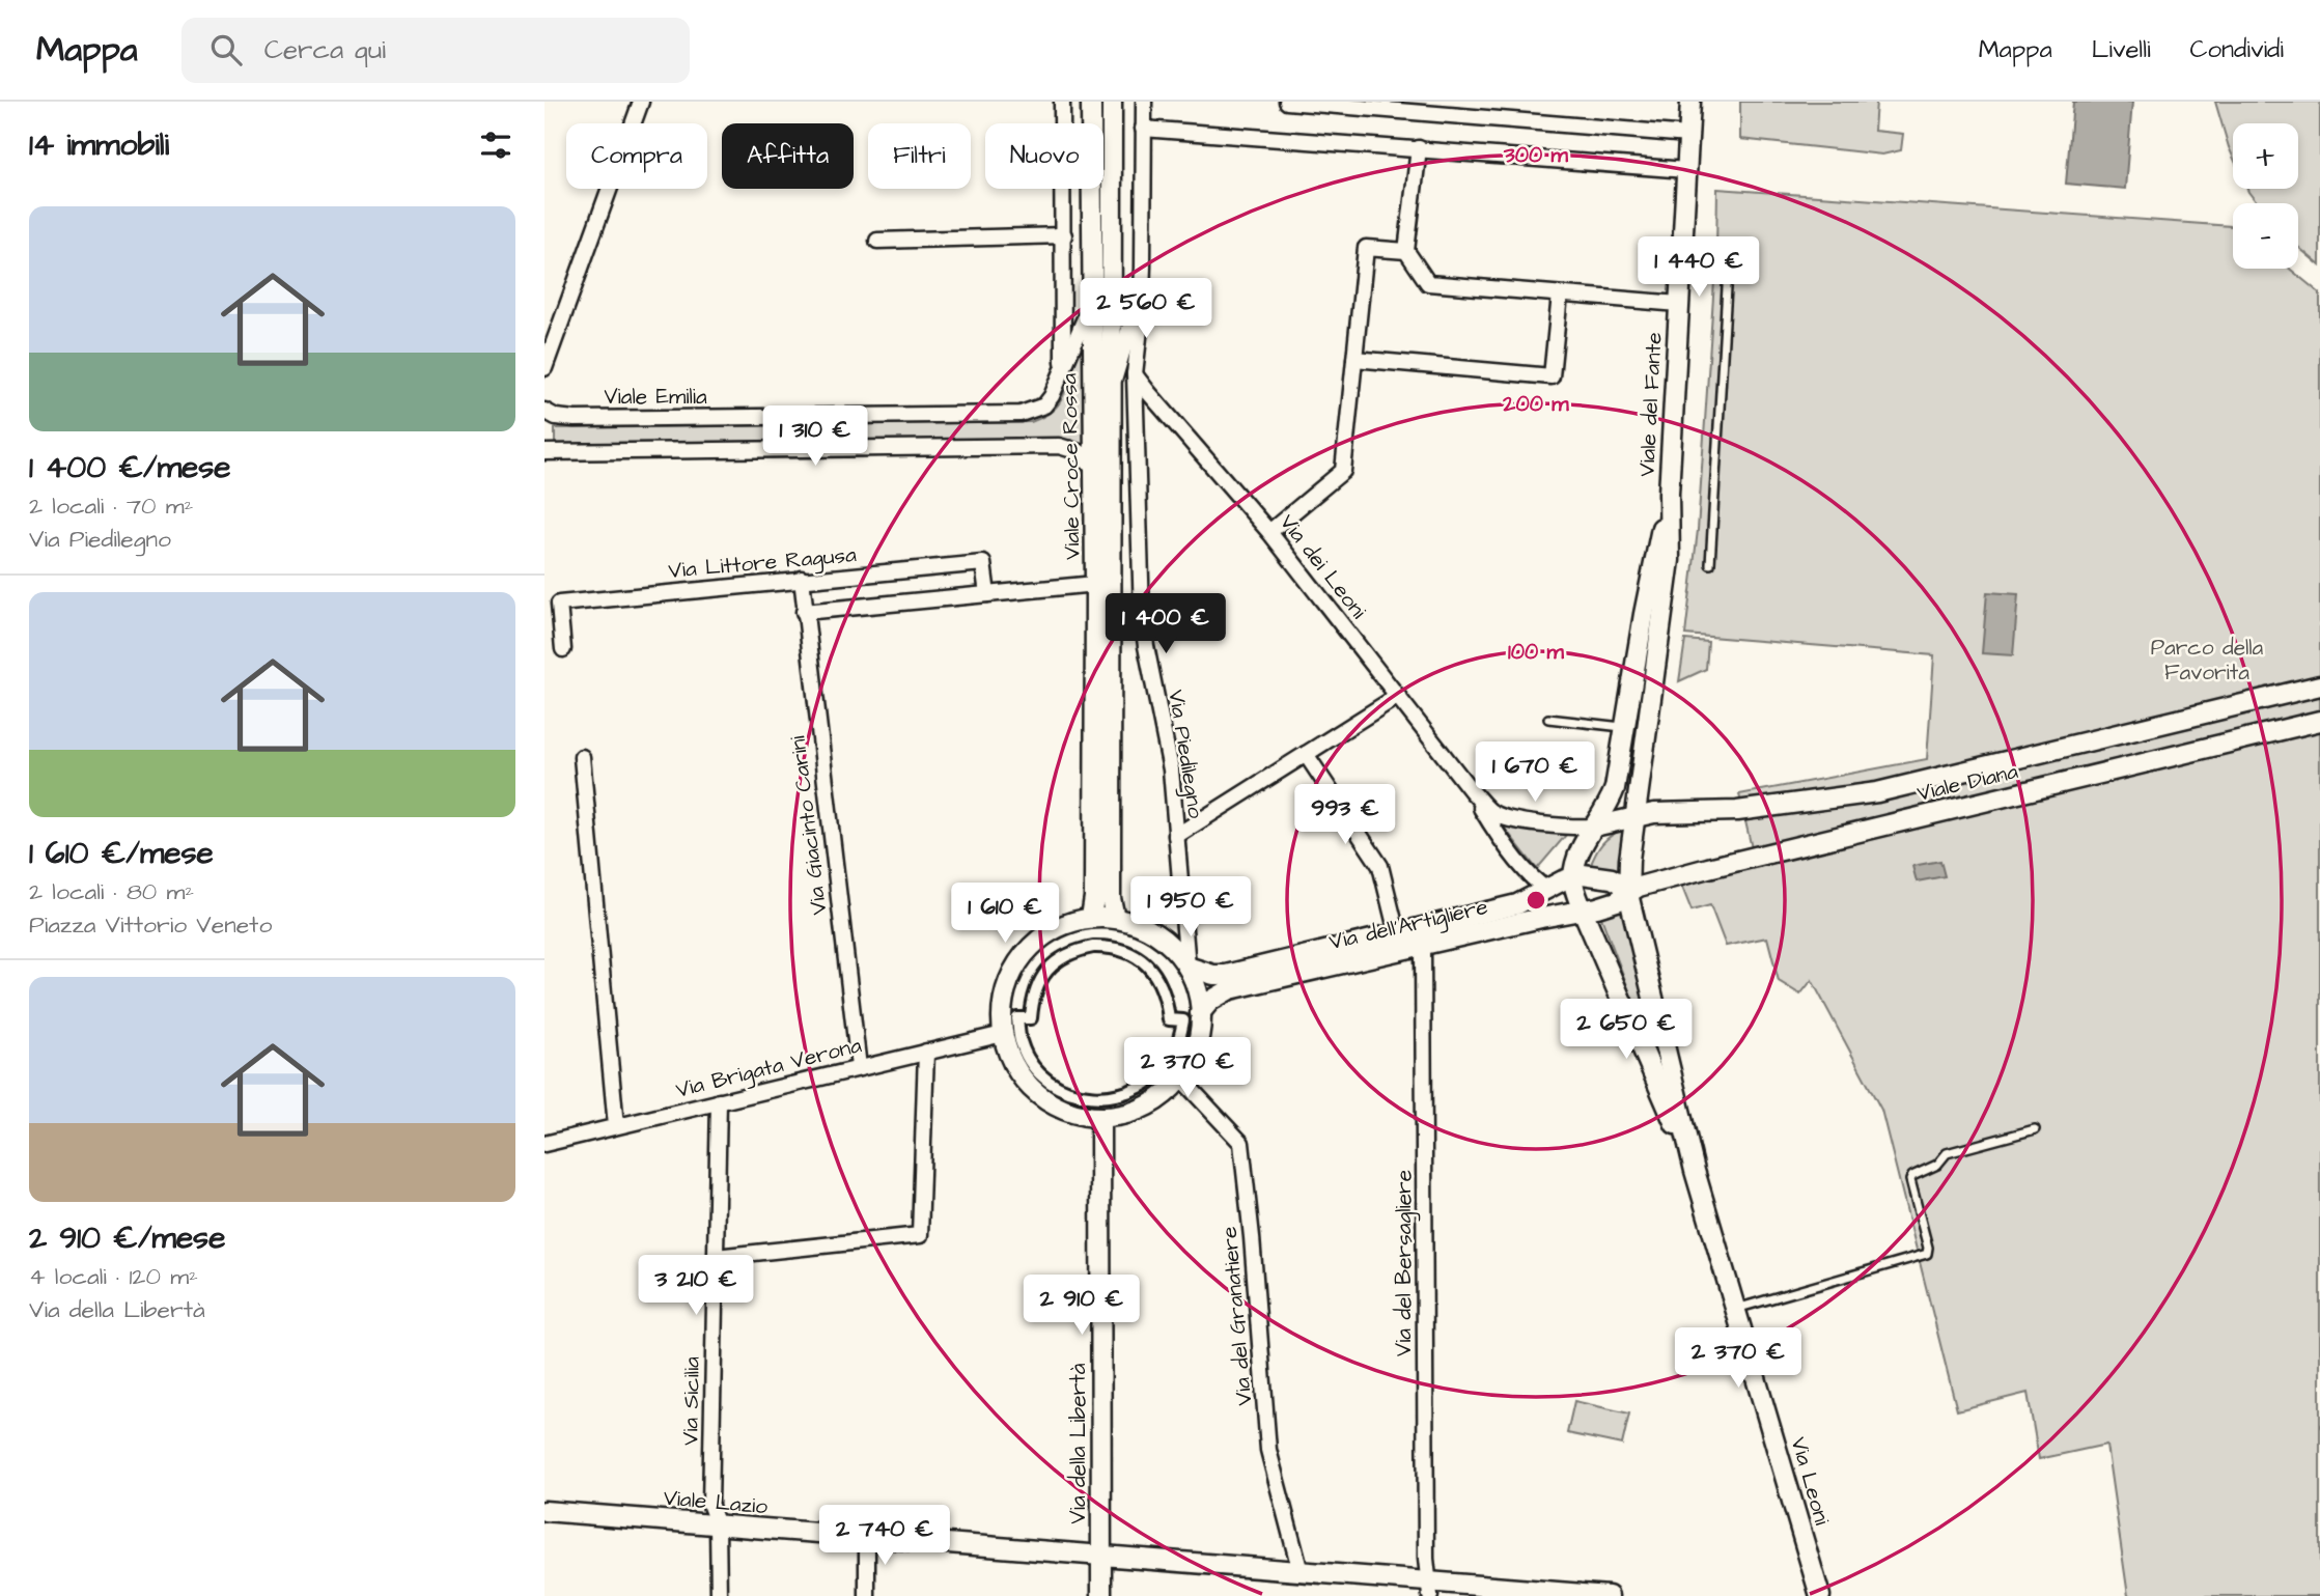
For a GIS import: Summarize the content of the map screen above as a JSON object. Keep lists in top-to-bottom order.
{
  "streets": {
    "street": [
      "Viale Emilia",
      "Viale del Fante",
      "Viale Croce Rossa",
      "Via Littore Ragusa",
      "Via dei Leoni",
      "Via Piedilegno",
      "Viale Diana",
      "Via Giacinto Carini",
      "Via dell'Artigliere",
      "Via Brigata Verona",
      "Via del Bersagliere",
      "Via del Granatiere",
      "Via Sicilia",
      "Via della Libertà",
      "Via Leoni",
      "Viale Lazio"
    ]
  },
  "crossings": [
    ["Viale Emilia", "Viale Croce Rossa"],
    ["Viale del Fante", "Viale Diana"],
    ["Viale del Fante", "Via Leoni"],
    ["Viale Croce Rossa", "Via dei Leoni"],
    ["Viale Croce Rossa", "Via Piedilegno"],
    ["Via Littore Ragusa", "Via Giacinto Carini"],
    ["Via dei Leoni", "Via Piedilegno"],
    ["Via Piedilegno", "Via dell'Artigliere"],
    ["Viale Diana", "Via dell'Artigliere"],
    ["Viale Diana", "Via Leoni"],
    ["Via Giacinto Carini", "Via Brigata Verona"],
    ["Via dell'Artigliere", "Via del Bersagliere"],
    ["Via dell'Artigliere", "Via Leoni"],
    ["Via Brigata Verona", "Via Sicilia"],
    ["Via del Bersagliere", "Viale Lazio"],
    ["Via del Granatiere", "Viale Lazio"],
    ["Via Sicilia", "Viale Lazio"],
    ["Via della Libertà", "Viale Lazio"]
  ],
  "parks": ["Parco della Favorita"],
  "page": {
    "header": "Mappa",
    "search": "Cerca qui",
    "nav": ["Mappa", "Livelli", "Condividi"],
    "heading": "14 immobili",
    "map_buttons": ["+", "−"],
    "chip": [
      "Compra",
      "Affitta",
      "Filtri",
      "Nuovo"
    ],
    "list": [
      {
        "name": "1 400 €/mese",
        "note": "2 locali · 70 m² · Via Piedilegno"
      },
      {
        "name": "1 610 €/mese",
        "note": "2 locali · 80 m² · Piazza Vittorio Veneto"
      },
      {
        "name": "2 910 €/mese",
        "note": "4 locali · 120 m² · Via della Libertà"
      }
    ],
    "price": [
      "1 440 €",
      "2 560 €",
      "1 310 €",
      "1 400 €",
      "1 670 €",
      "993 €",
      "1 950 €",
      "1 610 €",
      "2 650 €",
      "2 370 €",
      "3 210 €",
      "2 910 €",
      "2 370 €",
      "2 740 €"
    ]
  },
  "rings": ["300 m", "200 m", "100 m"]
}
